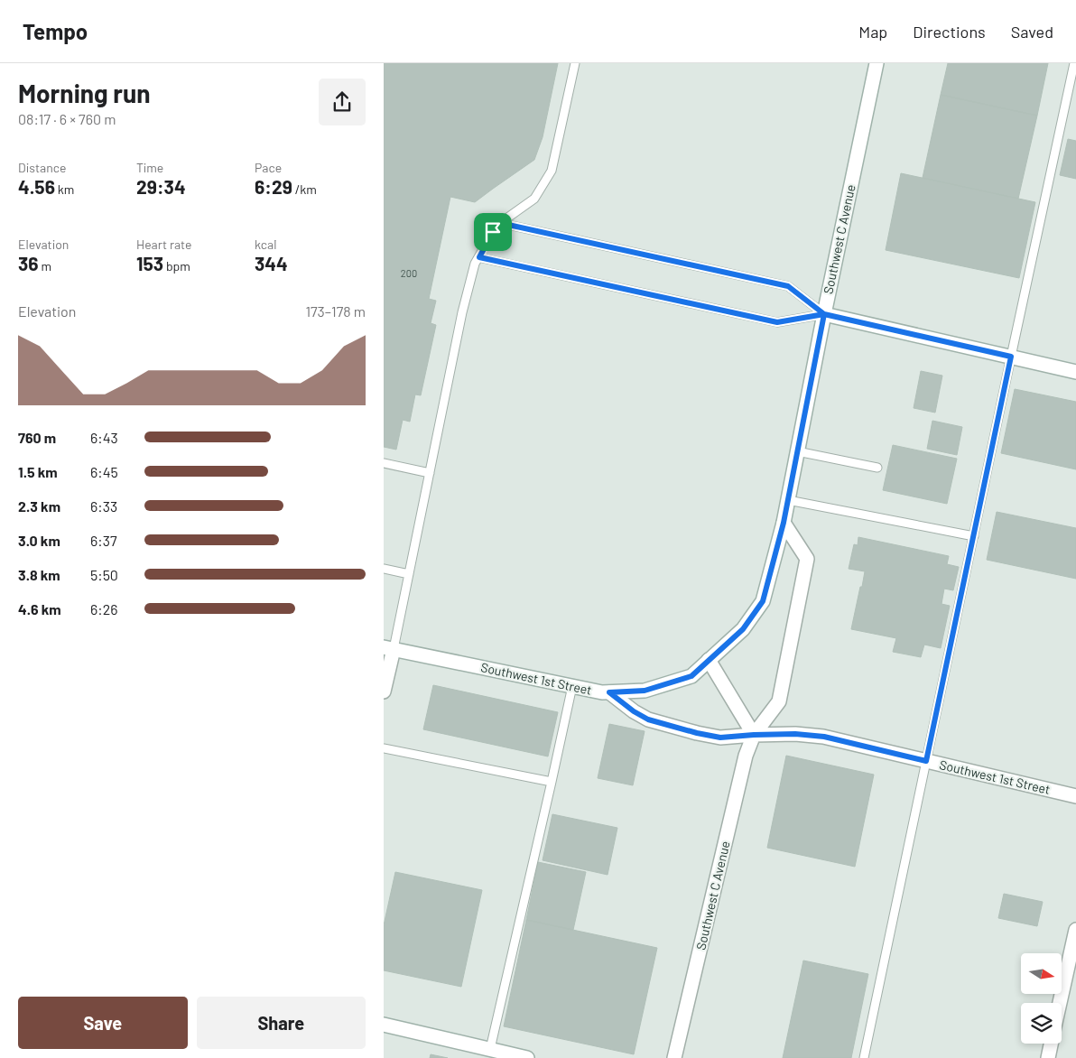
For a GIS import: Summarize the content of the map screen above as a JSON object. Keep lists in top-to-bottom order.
{
  "streets": {
    "street": ["Southwest C Avenue", "Southwest 1st Street"]
  },
  "crossings": [
    ["Southwest C Avenue", "Southwest 1st Street"]
  ],
  "house_numbers": ["200"],
  "north": "right",
  "page": {
    "header": "Tempo",
    "nav": ["Map", "Directions", "Saved"],
    "heading": ["Morning run", "08:17 · 6 × 760 m"],
    "stats": [
      ["Distance", "4.56 km"],
      ["Time", "29:34"],
      ["Pace", "6:29 /km"],
      ["Elevation", "36 m"],
      ["Heart rate", "153 bpm"],
      ["kcal", "344"]
    ],
    "chart": ["Elevation", "173–178 m"],
    "list": [
      {
        "name": "760 m",
        "note": "6:43"
      },
      {
        "name": "1.5 km",
        "note": "6:45"
      },
      {
        "name": "2.3 km",
        "note": "6:33"
      },
      {
        "name": "3.0 km",
        "note": "6:37"
      },
      {
        "name": "3.8 km",
        "note": "5:50"
      },
      {
        "name": "4.6 km",
        "note": "6:26"
      }
    ],
    "buttons": ["Save", "Share"]
  }
}
